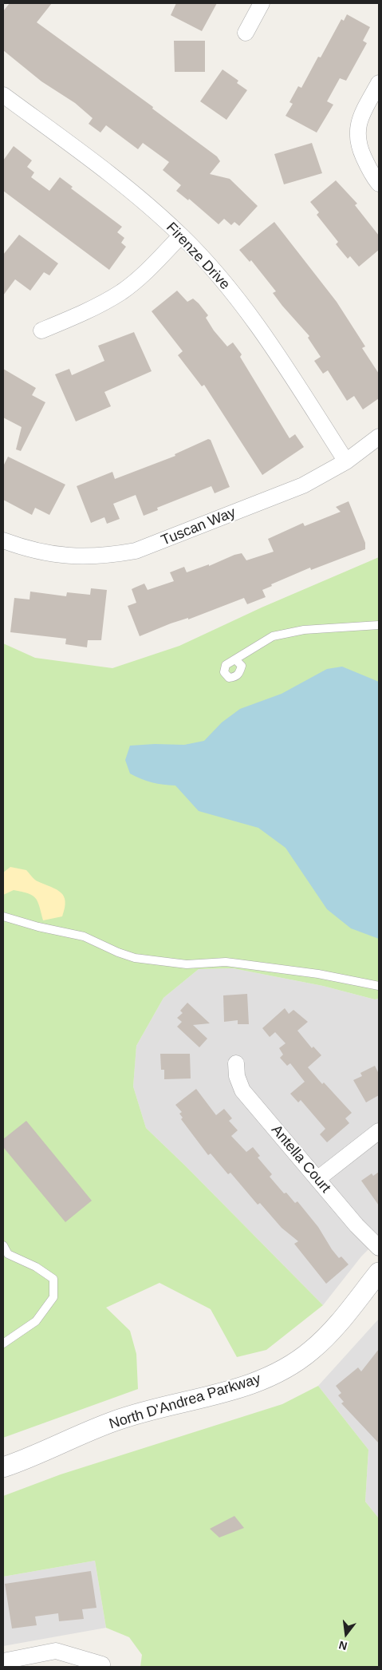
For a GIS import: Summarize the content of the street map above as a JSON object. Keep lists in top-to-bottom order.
{
  "streets": {
    "street": [
      "Firenze Drive",
      "Tuscan Way",
      "Antella Court",
      "North D'Andrea Parkway"
    ]
  },
  "crossings": [
    ["Firenze Drive", "Tuscan Way"]
  ],
  "north": "bottom"
}
